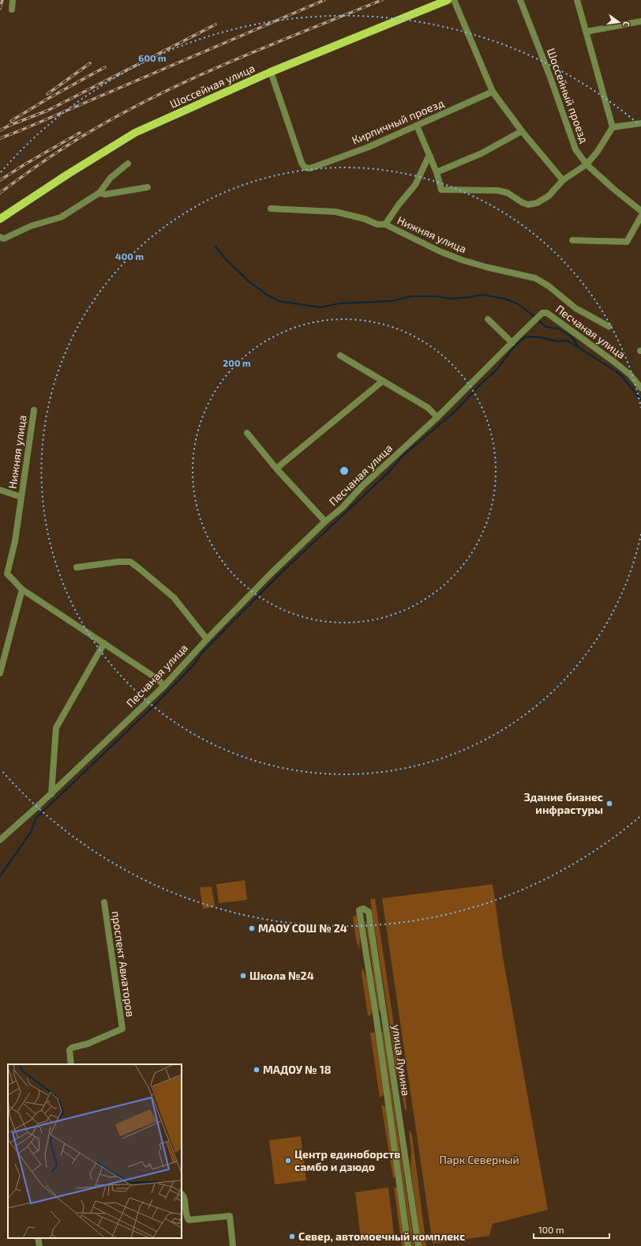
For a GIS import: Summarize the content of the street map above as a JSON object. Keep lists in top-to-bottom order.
{
  "streets": {
    "main road": ["Шоссейная улица"],
    "street": [
      "Шоссейный проезд",
      "Кирпичный проезд",
      "Нижняя улица",
      "Песчаная улица",
      "проспект Авиаторов",
      "улица Лунина"
    ]
  },
  "crossings": [
    ["Шоссейная улица", "Кирпичный проезд"]
  ],
  "parks": ["Парк Северный"],
  "places": [
    "Здание бизнес инфрастуры",
    "МАОУ СОШ № 24",
    "Школа №24",
    "МАДОУ № 18",
    "Центр единоборств самбо и дзюдо",
    "Север, автомоечный комплекс"
  ],
  "scale_bar": "100 m",
  "north": "right",
  "rings": ["600 m", "400 m", "200 m"]
}
